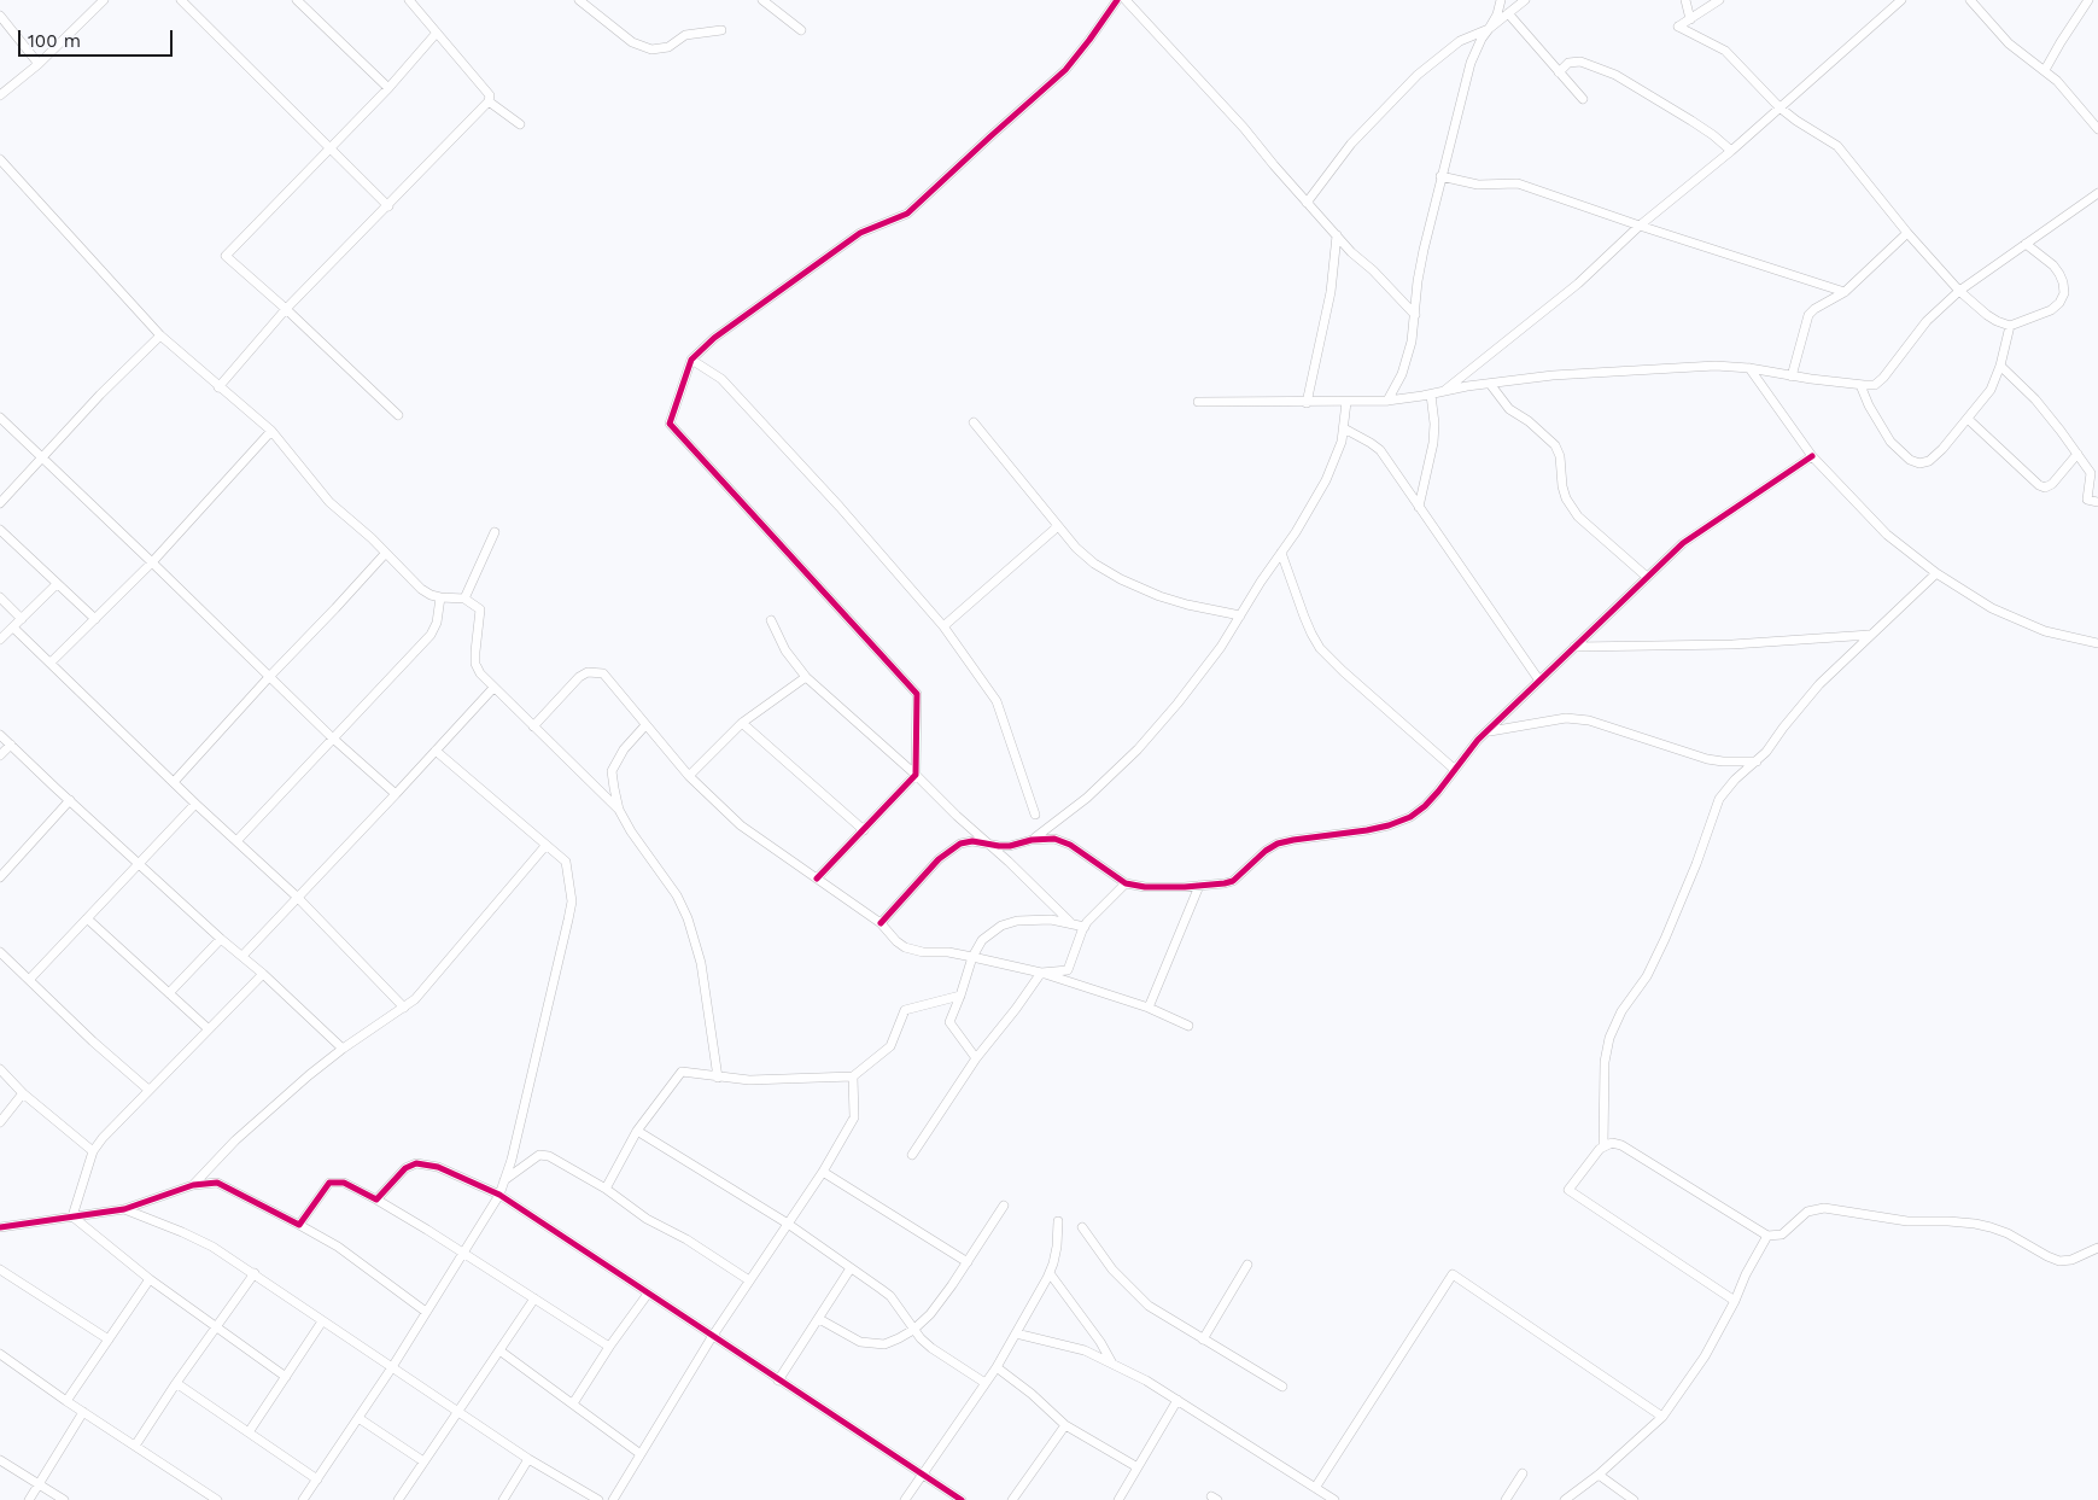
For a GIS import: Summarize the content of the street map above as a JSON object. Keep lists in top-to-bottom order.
{
  "scale_bar": "100 m"
}
